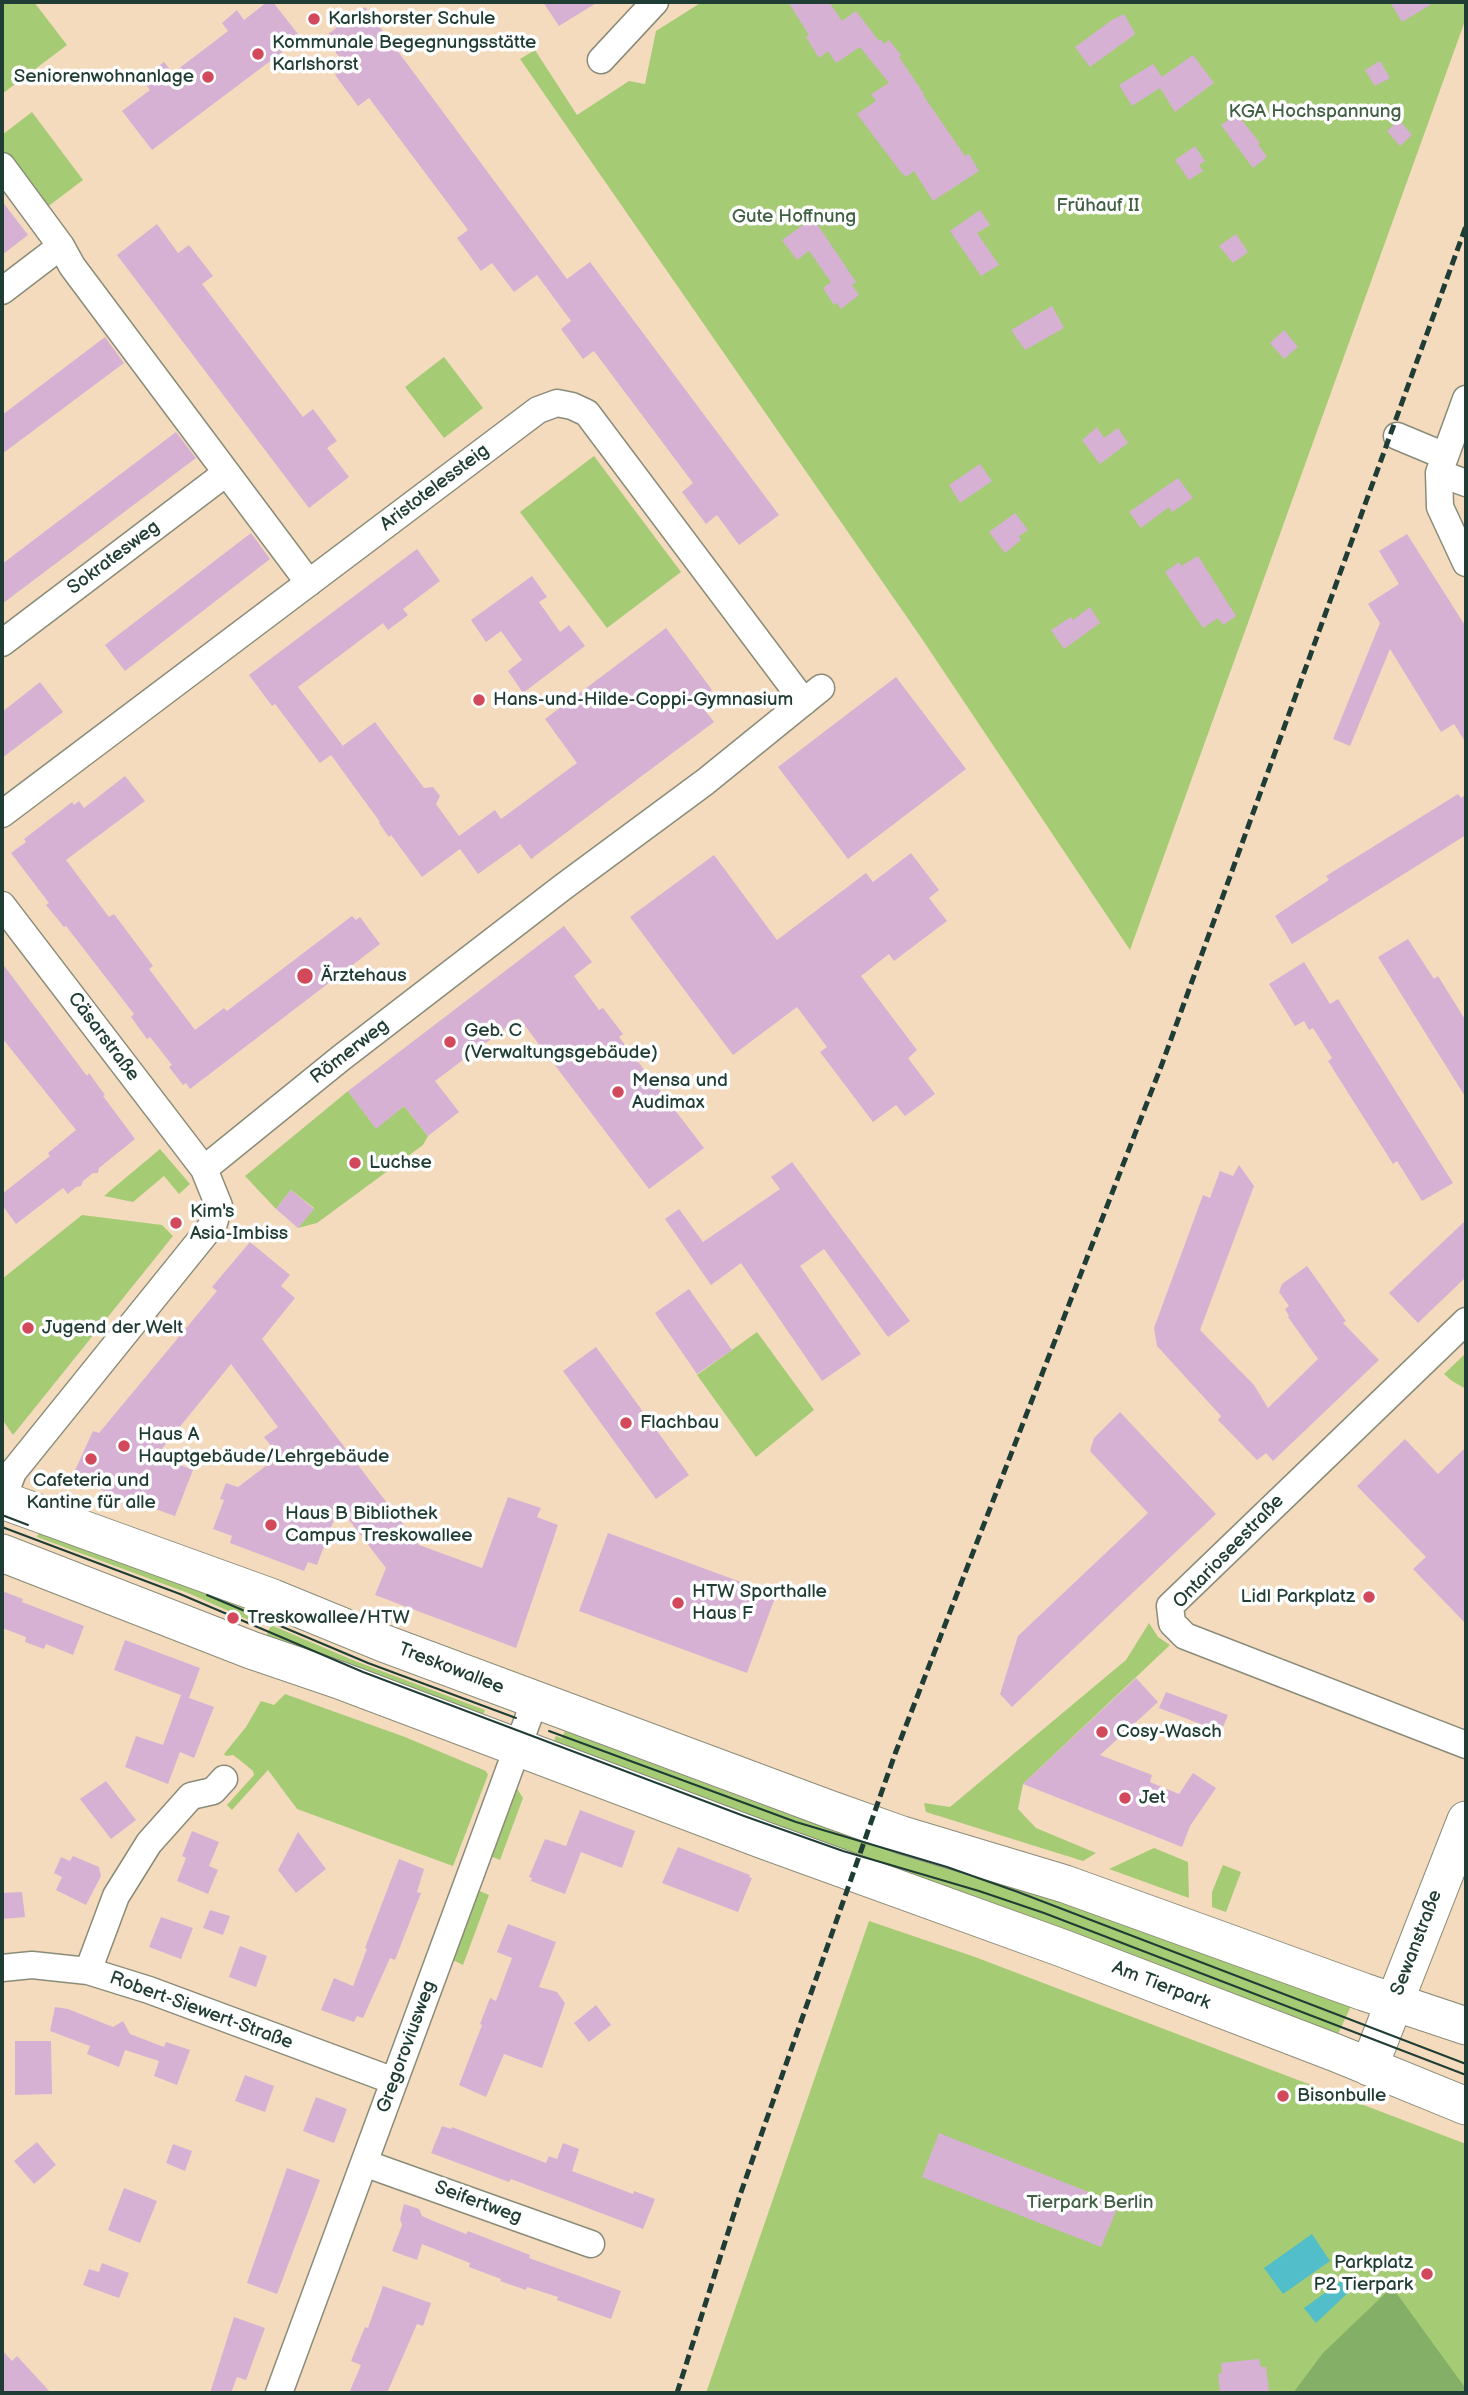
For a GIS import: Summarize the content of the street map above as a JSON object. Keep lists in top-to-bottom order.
{
  "streets": {
    "main road": ["Treskowallee", "Sewanstraße", "Am Tierpark"],
    "street": [
      "Aristotelessteig",
      "Sokratesweg",
      "Cäsarstraße",
      "Römerweg",
      "Ontarioseestraße",
      "Robert-Siewert-Straße",
      "Gregoroviusweg",
      "Seifertweg"
    ]
  },
  "crossings": [
    ["Aristotelessteig", "Römerweg"],
    ["Cäsarstraße", "Römerweg"],
    ["Treskowallee", "Sewanstraße"],
    ["Treskowallee", "Gregoroviusweg"],
    ["Sewanstraße", "Am Tierpark"],
    ["Am Tierpark", "Gregoroviusweg"],
    ["Robert-Siewert-Straße", "Gregoroviusweg"],
    ["Gregoroviusweg", "Seifertweg"]
  ],
  "parks": [
    "KGA Hochspannung",
    "Frühauf II",
    "Gute Hoffnung",
    "Tierpark Berlin"
  ],
  "places": [
    "Karlshorster Schule",
    "Kommunale Begegnungsstätte Karlshorst",
    "Seniorenwohnanlage",
    "Hans-und-Hilde-Coppi-Gymnasium",
    "Ärztehaus",
    "Geb. C (Verwaltungsgebäude)",
    "Mensa und Audimax",
    "Luchse",
    "Kim's Asia-Imbiss",
    "Jugend der Welt",
    "Flachbau",
    "Haus A Hauptgebäude/Lehrgebäude",
    "Cafeteria und Kantine für alle",
    "Haus B Bibliothek Campus Treskowallee",
    "Lidl Parkplatz",
    "HTW Sporthalle Haus F",
    "Treskowallee/HTW",
    "Cosy-Wasch",
    "Jet",
    "Bisonbulle",
    "Parkplatz P2 Tierpark"
  ]
}
